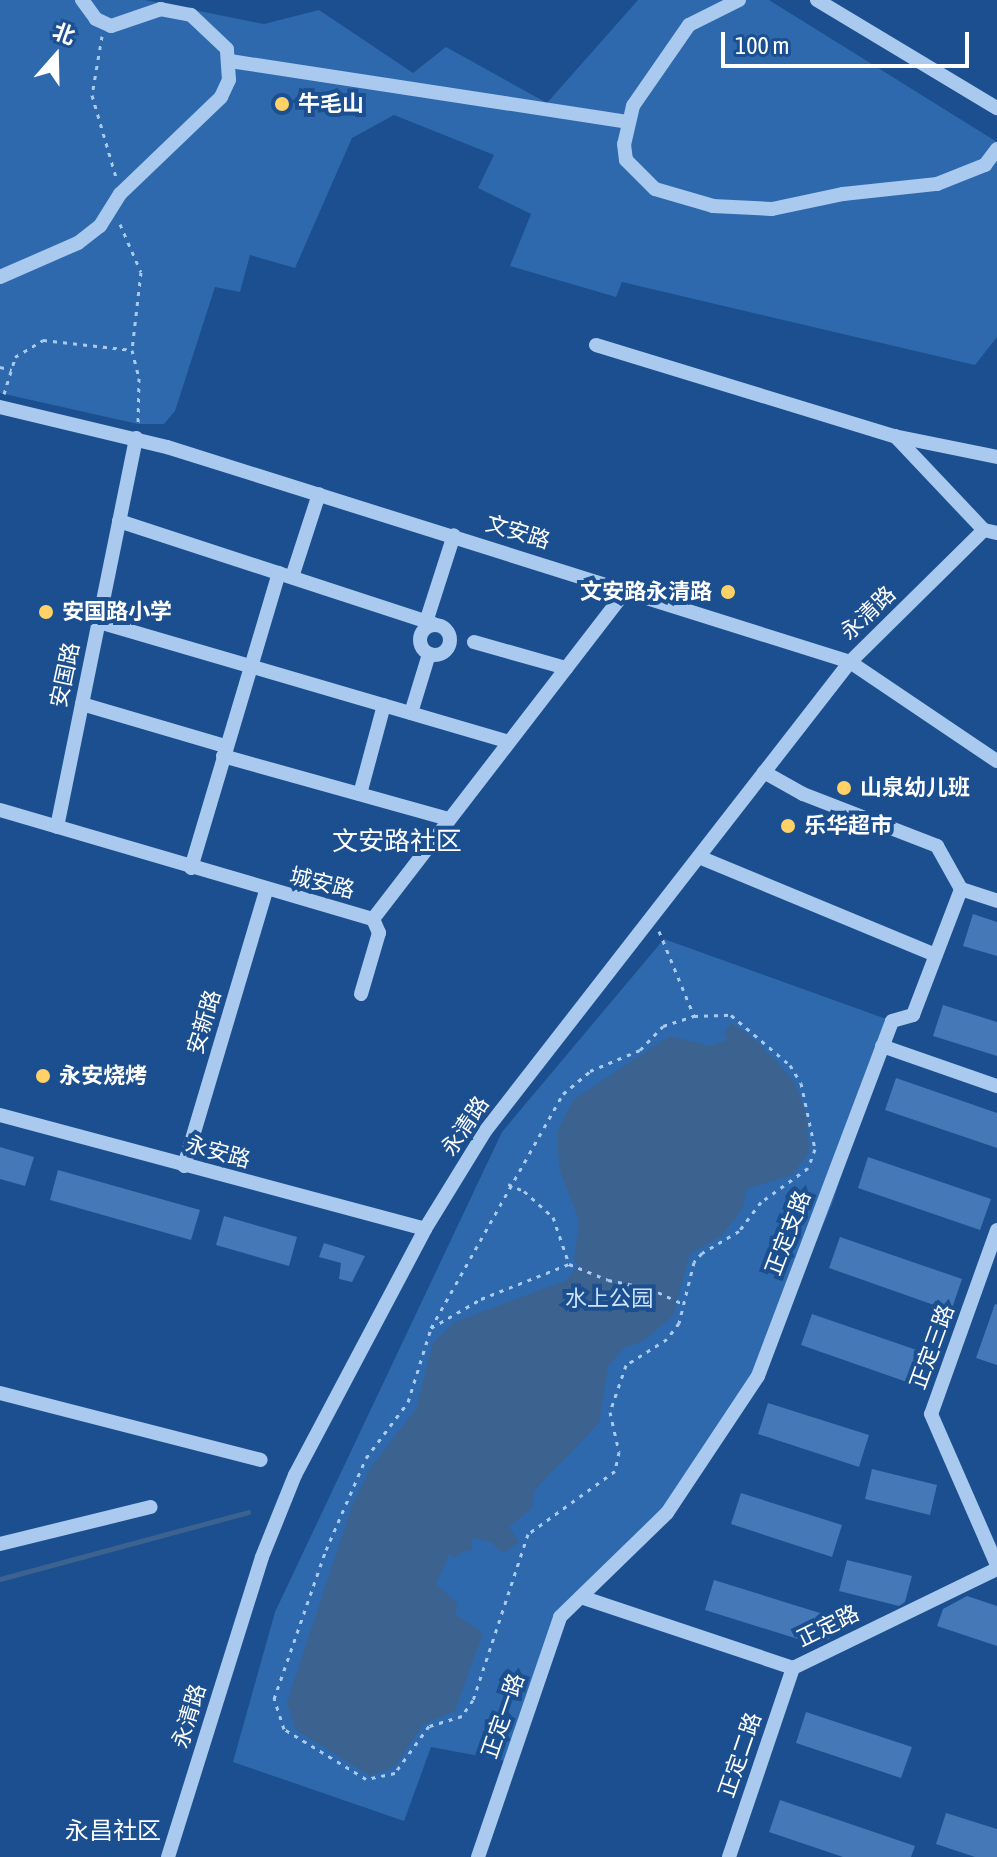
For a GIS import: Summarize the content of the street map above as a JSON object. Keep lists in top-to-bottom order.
{
  "streets": {
    "street": [
      "文安路",
      "永清路",
      "安国路",
      "城安路",
      "安新路",
      "永安路",
      "正定支路",
      "正定三路",
      "正定路",
      "正定一路",
      "正定二路"
    ]
  },
  "crossings": [
    ["文安路", "永清路"],
    ["文安路", "安国路"],
    ["文安路", "城安路"],
    ["永清路", "永安路"],
    ["安国路", "城安路"],
    ["城安路", "安新路"],
    ["安新路", "永安路"],
    ["正定支路", "正定路"],
    ["正定支路", "正定一路"],
    ["正定三路", "正定路"],
    ["正定路", "正定一路"],
    ["正定路", "正定二路"]
  ],
  "districts": ["文安路社区", "永昌社区"],
  "parks": ["水上公园"],
  "places": [
    "牛毛山",
    "文安路永清路",
    "安国路小学",
    "山泉幼儿班",
    "乐华超市",
    "永安烧烤"
  ],
  "scale_bar": "100 m",
  "north": "top"
}
